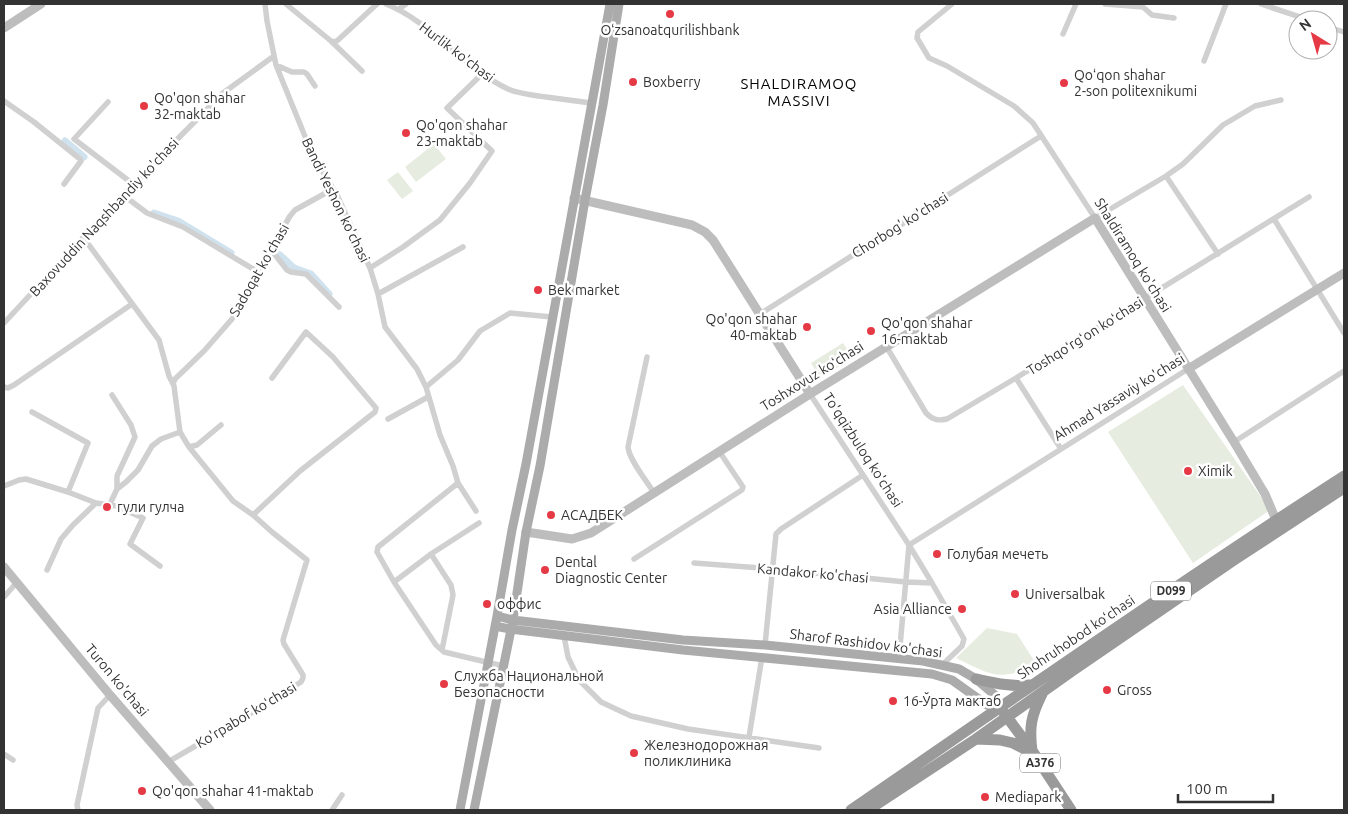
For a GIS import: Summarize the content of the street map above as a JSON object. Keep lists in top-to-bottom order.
{
  "streets": {
    "highway": ["D099", "Shohruhobod koʻchasi", "A376"],
    "main road": ["Sharof Rashidov ko'chasi"],
    "street": [
      "Hurlik ko'chasi",
      "Bandi Yeshon ko'chasi",
      "Baxovuddin Naqshbandiy ko'chasi",
      "Chorbog' ko'chasi",
      "Shaldiramoq ko'chasi",
      "Sadoqat ko'chasi",
      "Toshqoʻrgʻon koʻchasi",
      "Toshxovuz koʻchasi",
      "Ahmad Yassaviy ko'chasi",
      "To'qqizbuloq ko'chasi",
      "Kandakor ko'chasi",
      "Turon ko'chasi",
      "Ko'rpabof koʻchasi"
    ]
  },
  "crossings": [
    ["Bandi Yeshon ko'chasi", "Baxovuddin Naqshbandiy ko'chasi"],
    ["Bandi Yeshon ko'chasi", "Sadoqat ko'chasi"],
    ["Baxovuddin Naqshbandiy ko'chasi", "Ko'rpabof koʻchasi"],
    ["Chorbog' ko'chasi", "Shaldiramoq ko'chasi"],
    ["Chorbog' ko'chasi", "To'qqizbuloq ko'chasi"],
    ["Shaldiramoq ko'chasi", "Toshqoʻrgʻon koʻchasi"],
    ["Shaldiramoq ko'chasi", "Toshxovuz koʻchasi"],
    ["Shaldiramoq ko'chasi", "Ahmad Yassaviy ko'chasi"],
    ["Shaldiramoq ko'chasi", "Shohruhobod koʻchasi"],
    ["Sadoqat ko'chasi", "Ko'rpabof koʻchasi"],
    ["Toshqoʻrgʻon koʻchasi", "Toshxovuz koʻchasi"],
    ["Toshxovuz koʻchasi", "To'qqizbuloq ko'chasi"],
    ["Ahmad Yassaviy ko'chasi", "To'qqizbuloq ko'chasi"],
    ["To'qqizbuloq ko'chasi", "Kandakor ko'chasi"],
    ["To'qqizbuloq ko'chasi", "Sharof Rashidov ko'chasi"],
    ["Shohruhobod koʻchasi", "Sharof Rashidov ko'chasi"],
    ["Shohruhobod koʻchasi", "A376"],
    ["Turon ko'chasi", "Ko'rpabof koʻchasi"]
  ],
  "districts": ["SHALDIRAMOQ MASSIVI"],
  "places": [
    "Oʻzsanoatqurilishbank",
    "Boxberry",
    "Qoʻqon shahar 2-son politexnikumi",
    "Qo'qon shahar 32-maktab",
    "Qo'qon shahar 23-maktab",
    "Bek market",
    "Qo'qon shahar 40-maktab",
    "Qo'qon shahar 16-maktab",
    "Ximik",
    "гули гулча",
    "АСАДБЕК",
    "Голубая мечеть",
    "Dental Diagnostic Center",
    "Universalbak",
    "оффис",
    "Asia Alliance",
    "Служба Национальной Безопасности",
    "Gross",
    "16-Ўрта мактаб",
    "Железнодорожная поликлиника",
    "Qo'qon shahar 41-maktab",
    "Mediapark"
  ],
  "scale_bar": "100 m",
  "north": "top left"
}
